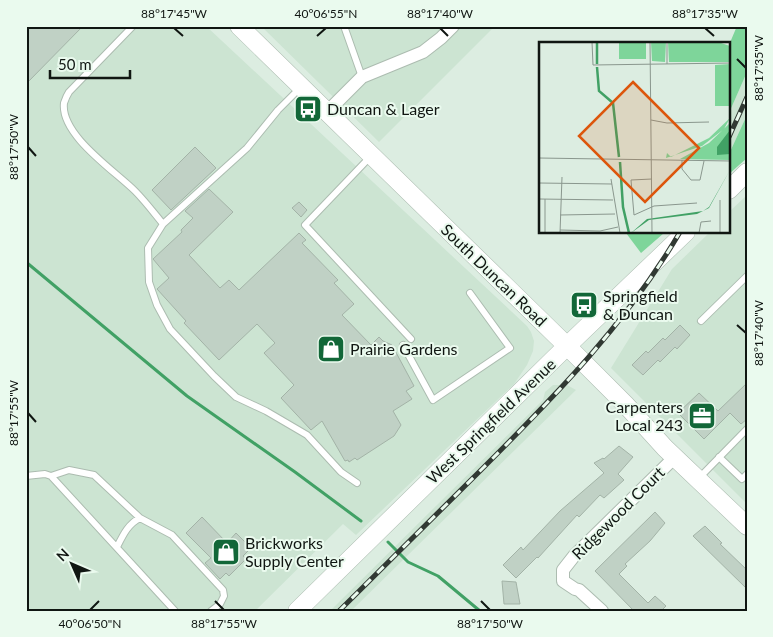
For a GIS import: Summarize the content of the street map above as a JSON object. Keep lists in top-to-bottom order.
{
  "streets": {
    "main road": ["South Duncan Road", "West Springfield Avenue"],
    "street": ["Ridgewood Court"]
  },
  "crossings": [
    ["South Duncan Road", "West Springfield Avenue"],
    ["South Duncan Road", "Ridgewood Court"]
  ],
  "places": {
    "bus stop": ["Duncan & Lager", "Springfield & Duncan"],
    "shop": ["Prairie Gardens", "Brickworks Supply Center"],
    "office": ["Carpenters Local 243"]
  },
  "scale_bar": "50 m",
  "north": "top left",
  "coordinates": [
    "88°17'45\"W",
    "40°06'55\"N",
    "88°17'40\"W",
    "88°17'35\"W",
    "88°17'50\"W",
    "88°17'55\"W",
    "40°06'50\"N"
  ]
}
